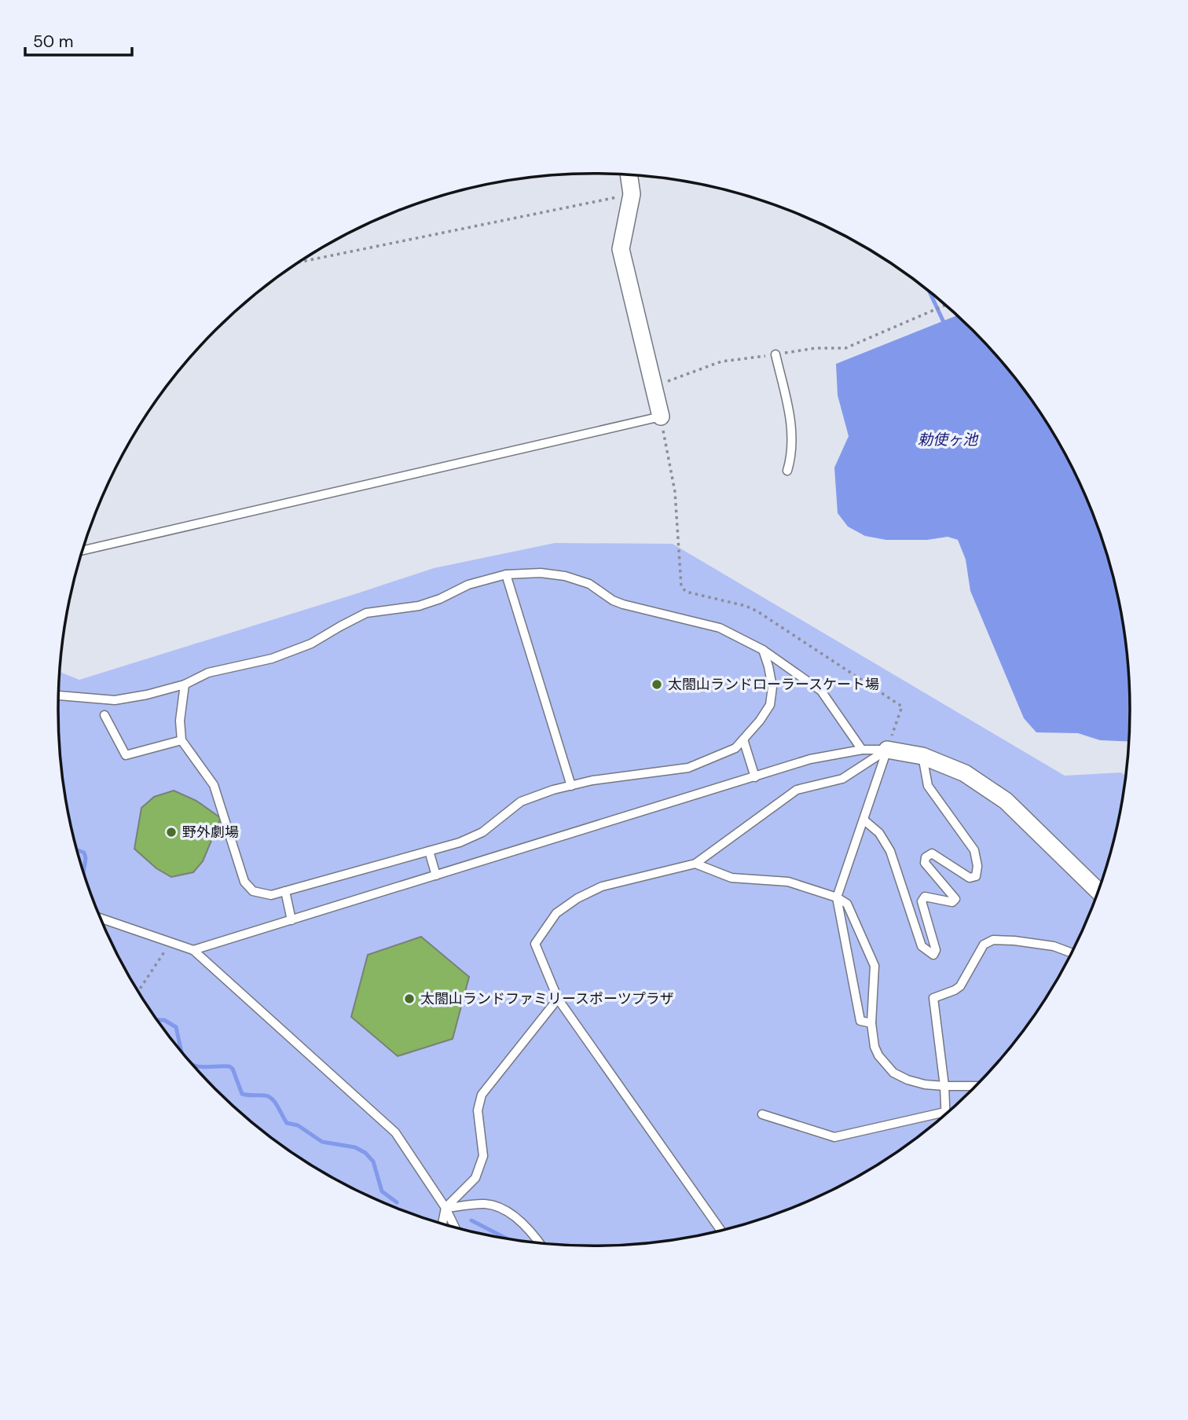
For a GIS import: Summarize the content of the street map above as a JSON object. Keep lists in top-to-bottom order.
{
  "water": ["勅使ヶ池"],
  "places": ["太閤山ランドローラースケート場", "野外劇場", "太閤山ランドファミリースポーツプラザ"],
  "scale_bar": "50 m"
}
